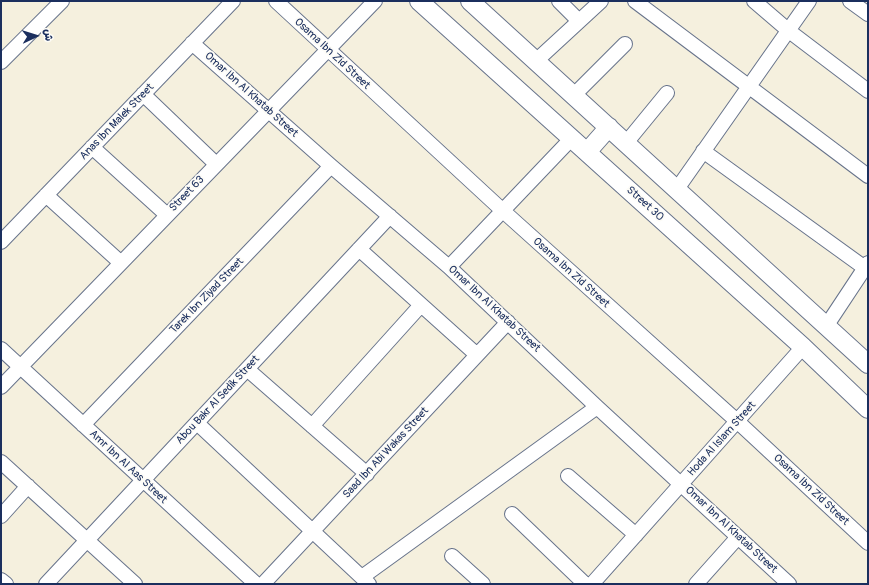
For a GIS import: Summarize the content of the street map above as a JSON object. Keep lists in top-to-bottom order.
{
  "streets": {
    "street": [
      "Osama Ibn Zid Street",
      "Omar Ibn Al Khatab Street",
      "Anas Ibn Malek Street",
      "Street 63",
      "Street 30",
      "Tarek Ibn Ziyad Street",
      "Abou Bakr Al Sedik Street",
      "Hoda Al Islam Street",
      "Saad Ibn Abi Wakas Street",
      "Amr Ibn Al Aas Street"
    ]
  },
  "crossings": [
    ["Osama Ibn Zid Street", "Street 63"],
    ["Osama Ibn Zid Street", "Hoda Al Islam Street"],
    ["Omar Ibn Al Khatab Street", "Anas Ibn Malek Street"],
    ["Omar Ibn Al Khatab Street", "Street 63"],
    ["Omar Ibn Al Khatab Street", "Tarek Ibn Ziyad Street"],
    ["Omar Ibn Al Khatab Street", "Abou Bakr Al Sedik Street"],
    ["Omar Ibn Al Khatab Street", "Hoda Al Islam Street"],
    ["Omar Ibn Al Khatab Street", "Saad Ibn Abi Wakas Street"],
    ["Street 63", "Amr Ibn Al Aas Street"],
    ["Street 30", "Hoda Al Islam Street"],
    ["Tarek Ibn Ziyad Street", "Amr Ibn Al Aas Street"],
    ["Abou Bakr Al Sedik Street", "Amr Ibn Al Aas Street"]
  ],
  "north": "right"
}
